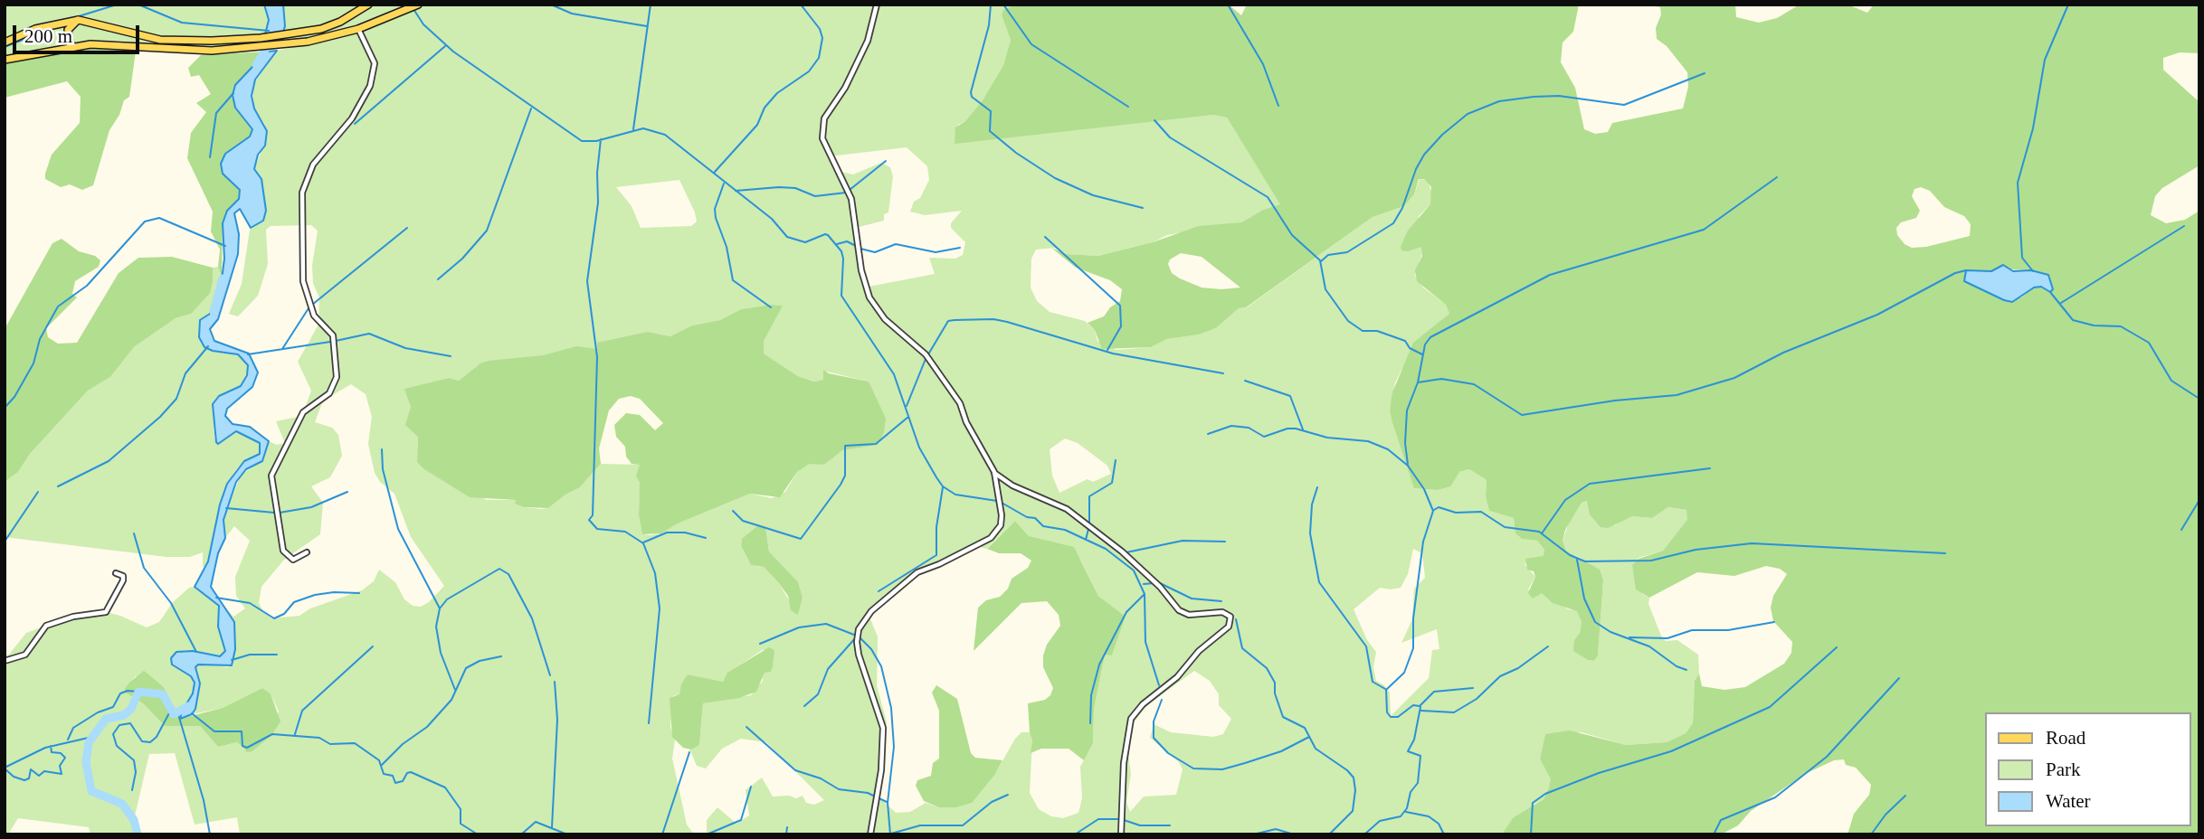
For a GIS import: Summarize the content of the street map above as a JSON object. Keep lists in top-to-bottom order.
{
  "legend": ["Road", "Park", "Water"],
  "scale_bar": "200 m"
}
